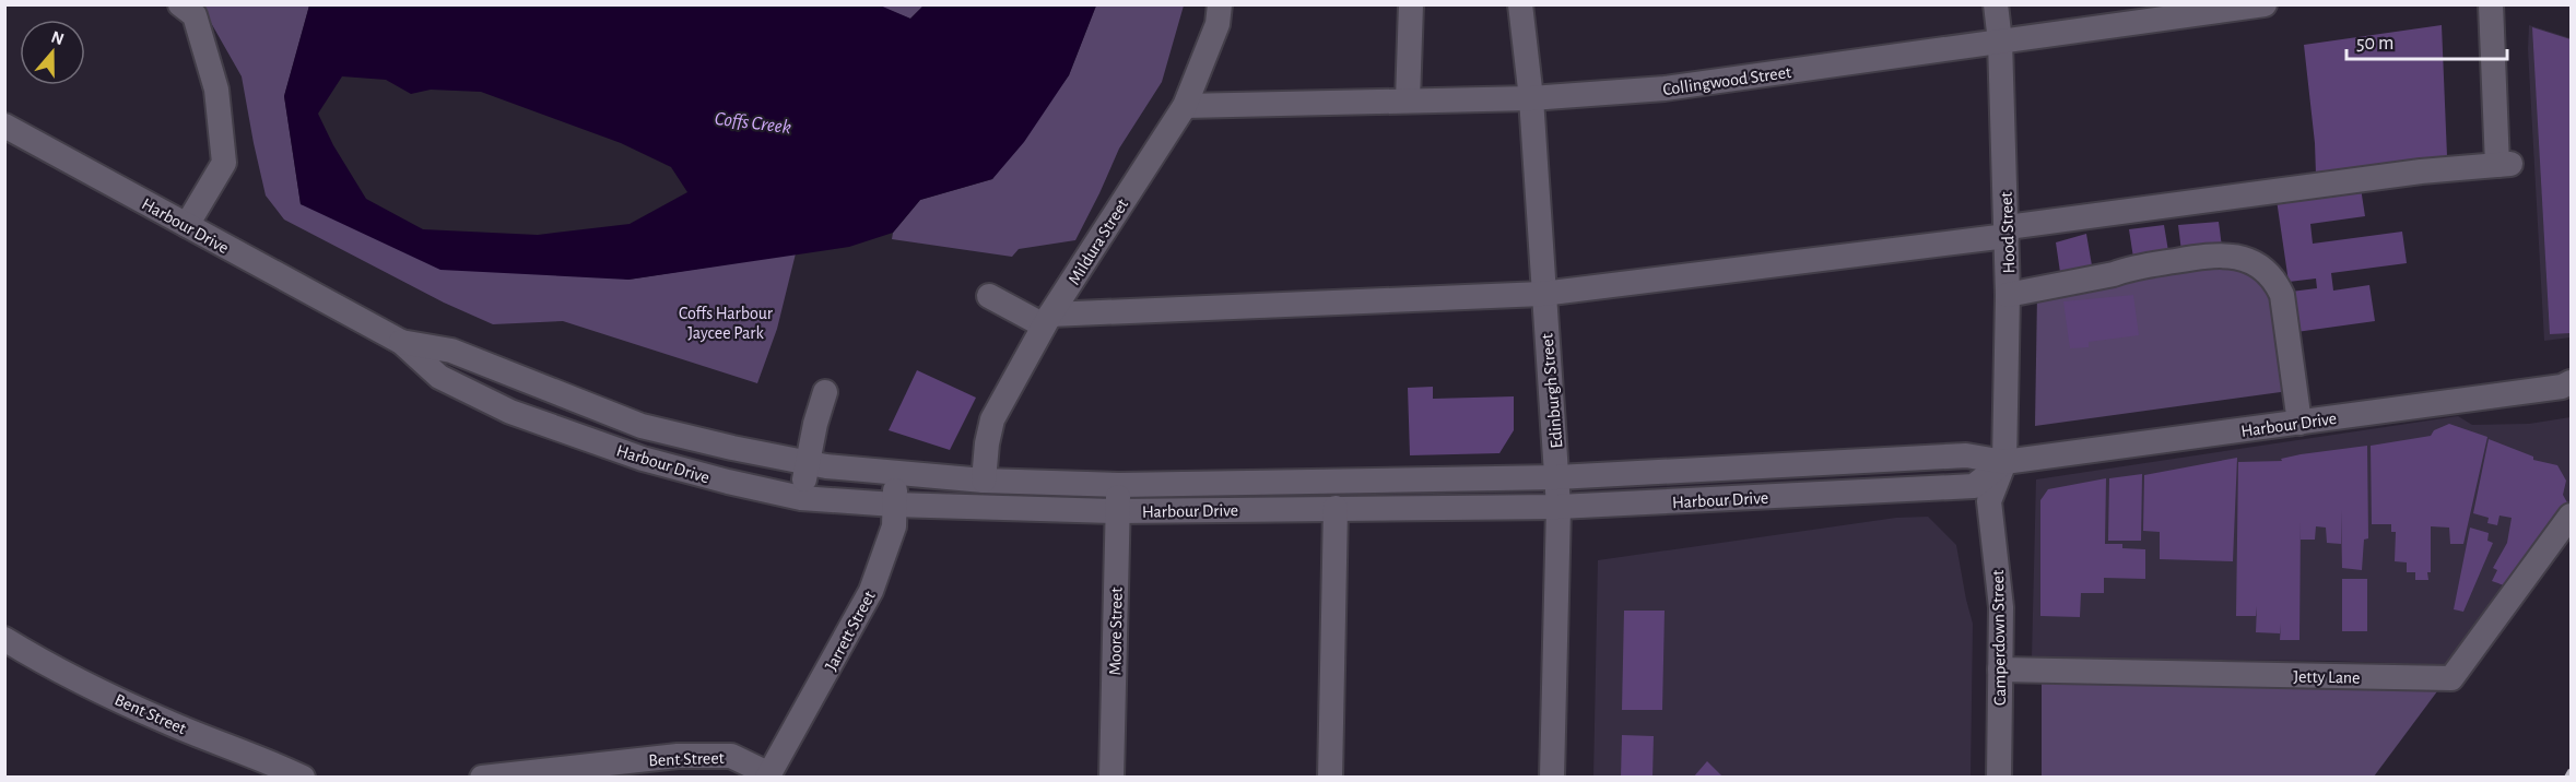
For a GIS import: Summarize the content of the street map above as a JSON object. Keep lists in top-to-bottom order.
{
  "streets": {
    "street": [
      "Collingwood Street",
      "Harbour Drive",
      "Hood Street",
      "Mildura Street",
      "Edinburgh Street",
      "Jarrett Street",
      "Moore Street",
      "Camperdown Street",
      "Jetty Lane",
      "Bent Street"
    ]
  },
  "crossings": [
    ["Collingwood Street", "Hood Street"],
    ["Collingwood Street", "Mildura Street"],
    ["Collingwood Street", "Edinburgh Street"],
    ["Harbour Drive", "Hood Street"],
    ["Harbour Drive", "Mildura Street"],
    ["Harbour Drive", "Edinburgh Street"],
    ["Harbour Drive", "Jarrett Street"],
    ["Harbour Drive", "Moore Street"],
    ["Harbour Drive", "Camperdown Street"],
    ["Hood Street", "Camperdown Street"],
    ["Jarrett Street", "Bent Street"],
    ["Camperdown Street", "Jetty Lane"]
  ],
  "water": ["Coffs Creek"],
  "parks": ["Coffs Harbour Jaycee Park"],
  "scale_bar": "50 m",
  "north": "top"
}
